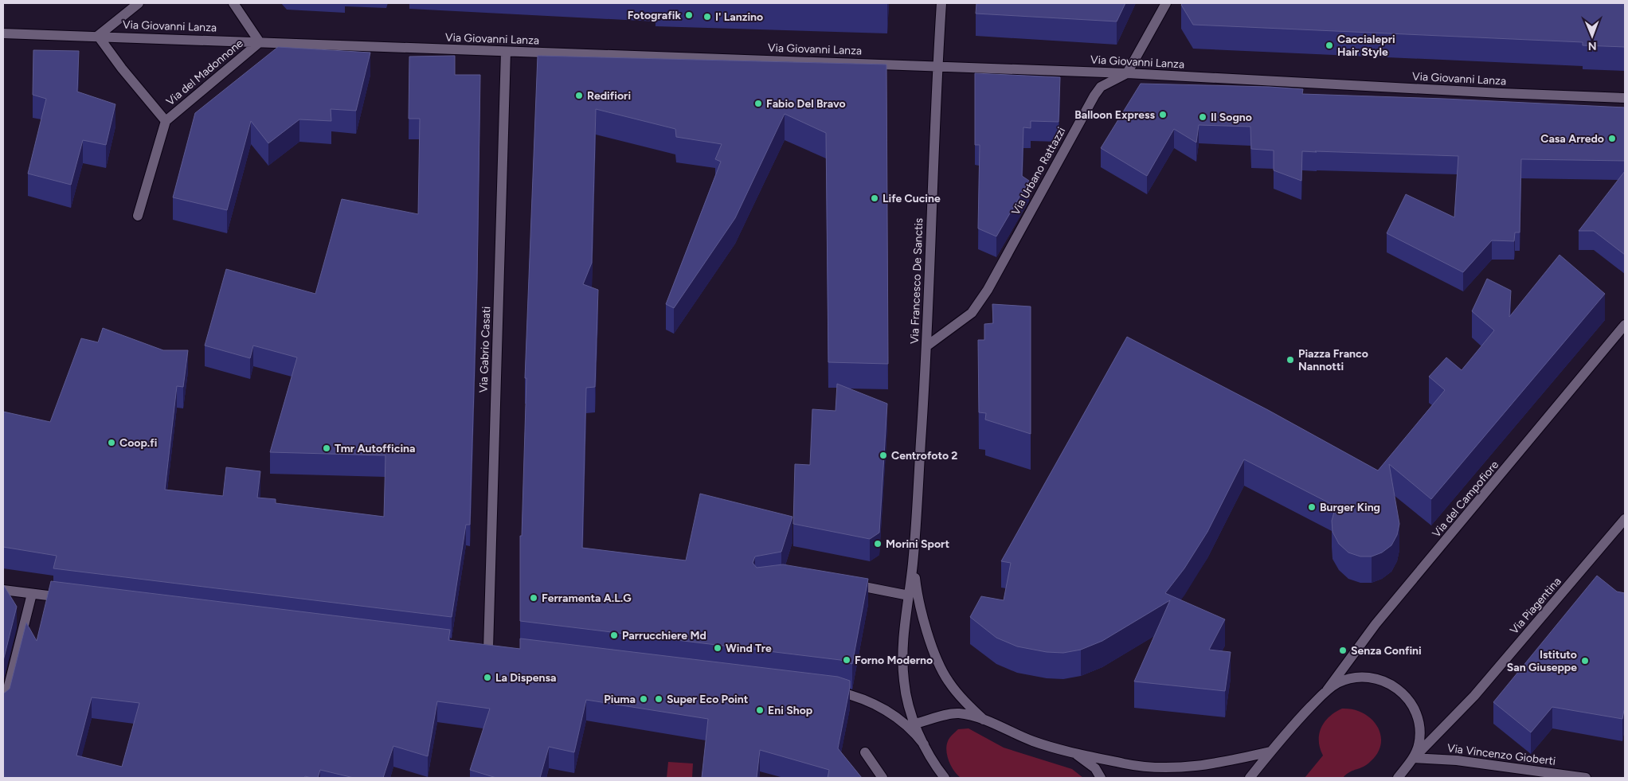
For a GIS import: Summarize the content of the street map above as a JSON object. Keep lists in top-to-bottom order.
{
  "streets": {
    "street": [
      "Via Giovanni Lanza",
      "Via del Madonnone",
      "Via Urbano Rattazzi",
      "Via Francesco De Sanctis",
      "Via Gabrio Casati",
      "Via del Campofiore",
      "Via Piagentina",
      "Via Vincenzo Gioberti"
    ]
  },
  "crossings": [
    ["Via Giovanni Lanza", "Via del Madonnone"],
    ["Via Giovanni Lanza", "Via Urbano Rattazzi"],
    ["Via Giovanni Lanza", "Via Francesco De Sanctis"],
    ["Via Giovanni Lanza", "Via Gabrio Casati"],
    ["Via Urbano Rattazzi", "Via Francesco De Sanctis"],
    ["Via Piagentina", "Via Vincenzo Gioberti"]
  ],
  "places": [
    "Fotografik",
    "I' Lanzino",
    "Caccialepri Hair Style",
    "Redifiori",
    "Fabio Del Bravo",
    "Balloon Express",
    "Il Sogno",
    "Casa Arredo",
    "Life Cucine",
    "Piazza Franco Nannotti",
    "Coop.fi",
    "Tmr Autofficina",
    "Centrofoto 2",
    "Burger King",
    "Morini Sport",
    "Ferramenta A.L.G",
    "Parrucchiere Md",
    "Wind Tre",
    "Senza Confini",
    "Forno Moderno",
    "Istituto San Giuseppe",
    "La Dispensa",
    "Piuma",
    "Super Eco Point",
    "Eni Shop"
  ],
  "north": "bottom"
}
